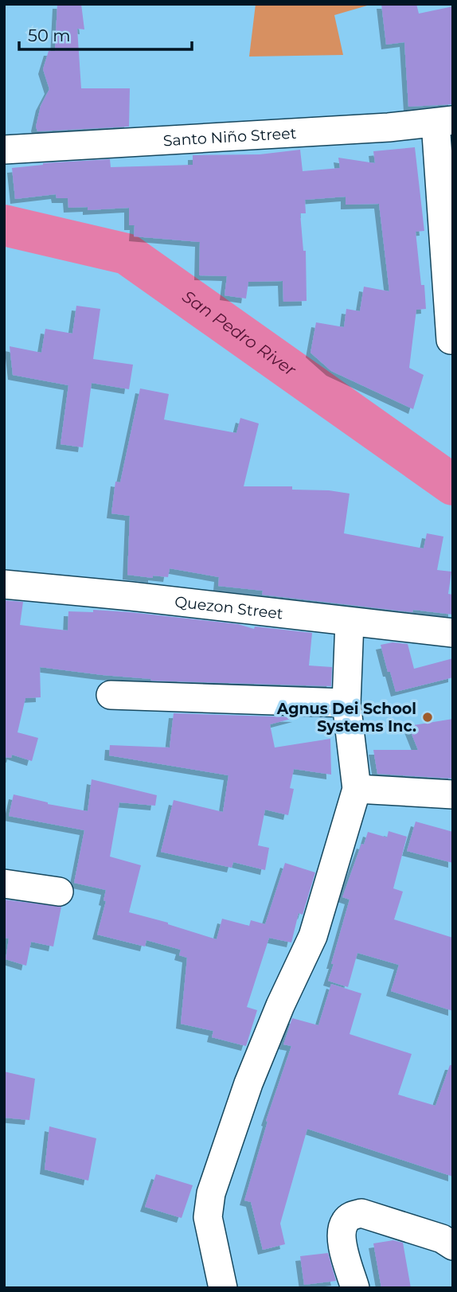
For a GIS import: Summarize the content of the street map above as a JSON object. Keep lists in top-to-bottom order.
{
  "streets": {
    "street": ["Santo Niño Street", "Quezon Street"]
  },
  "water": ["San Pedro River"],
  "places": ["Agnus Dei School Systems Inc."],
  "scale_bar": "50 m"
}
